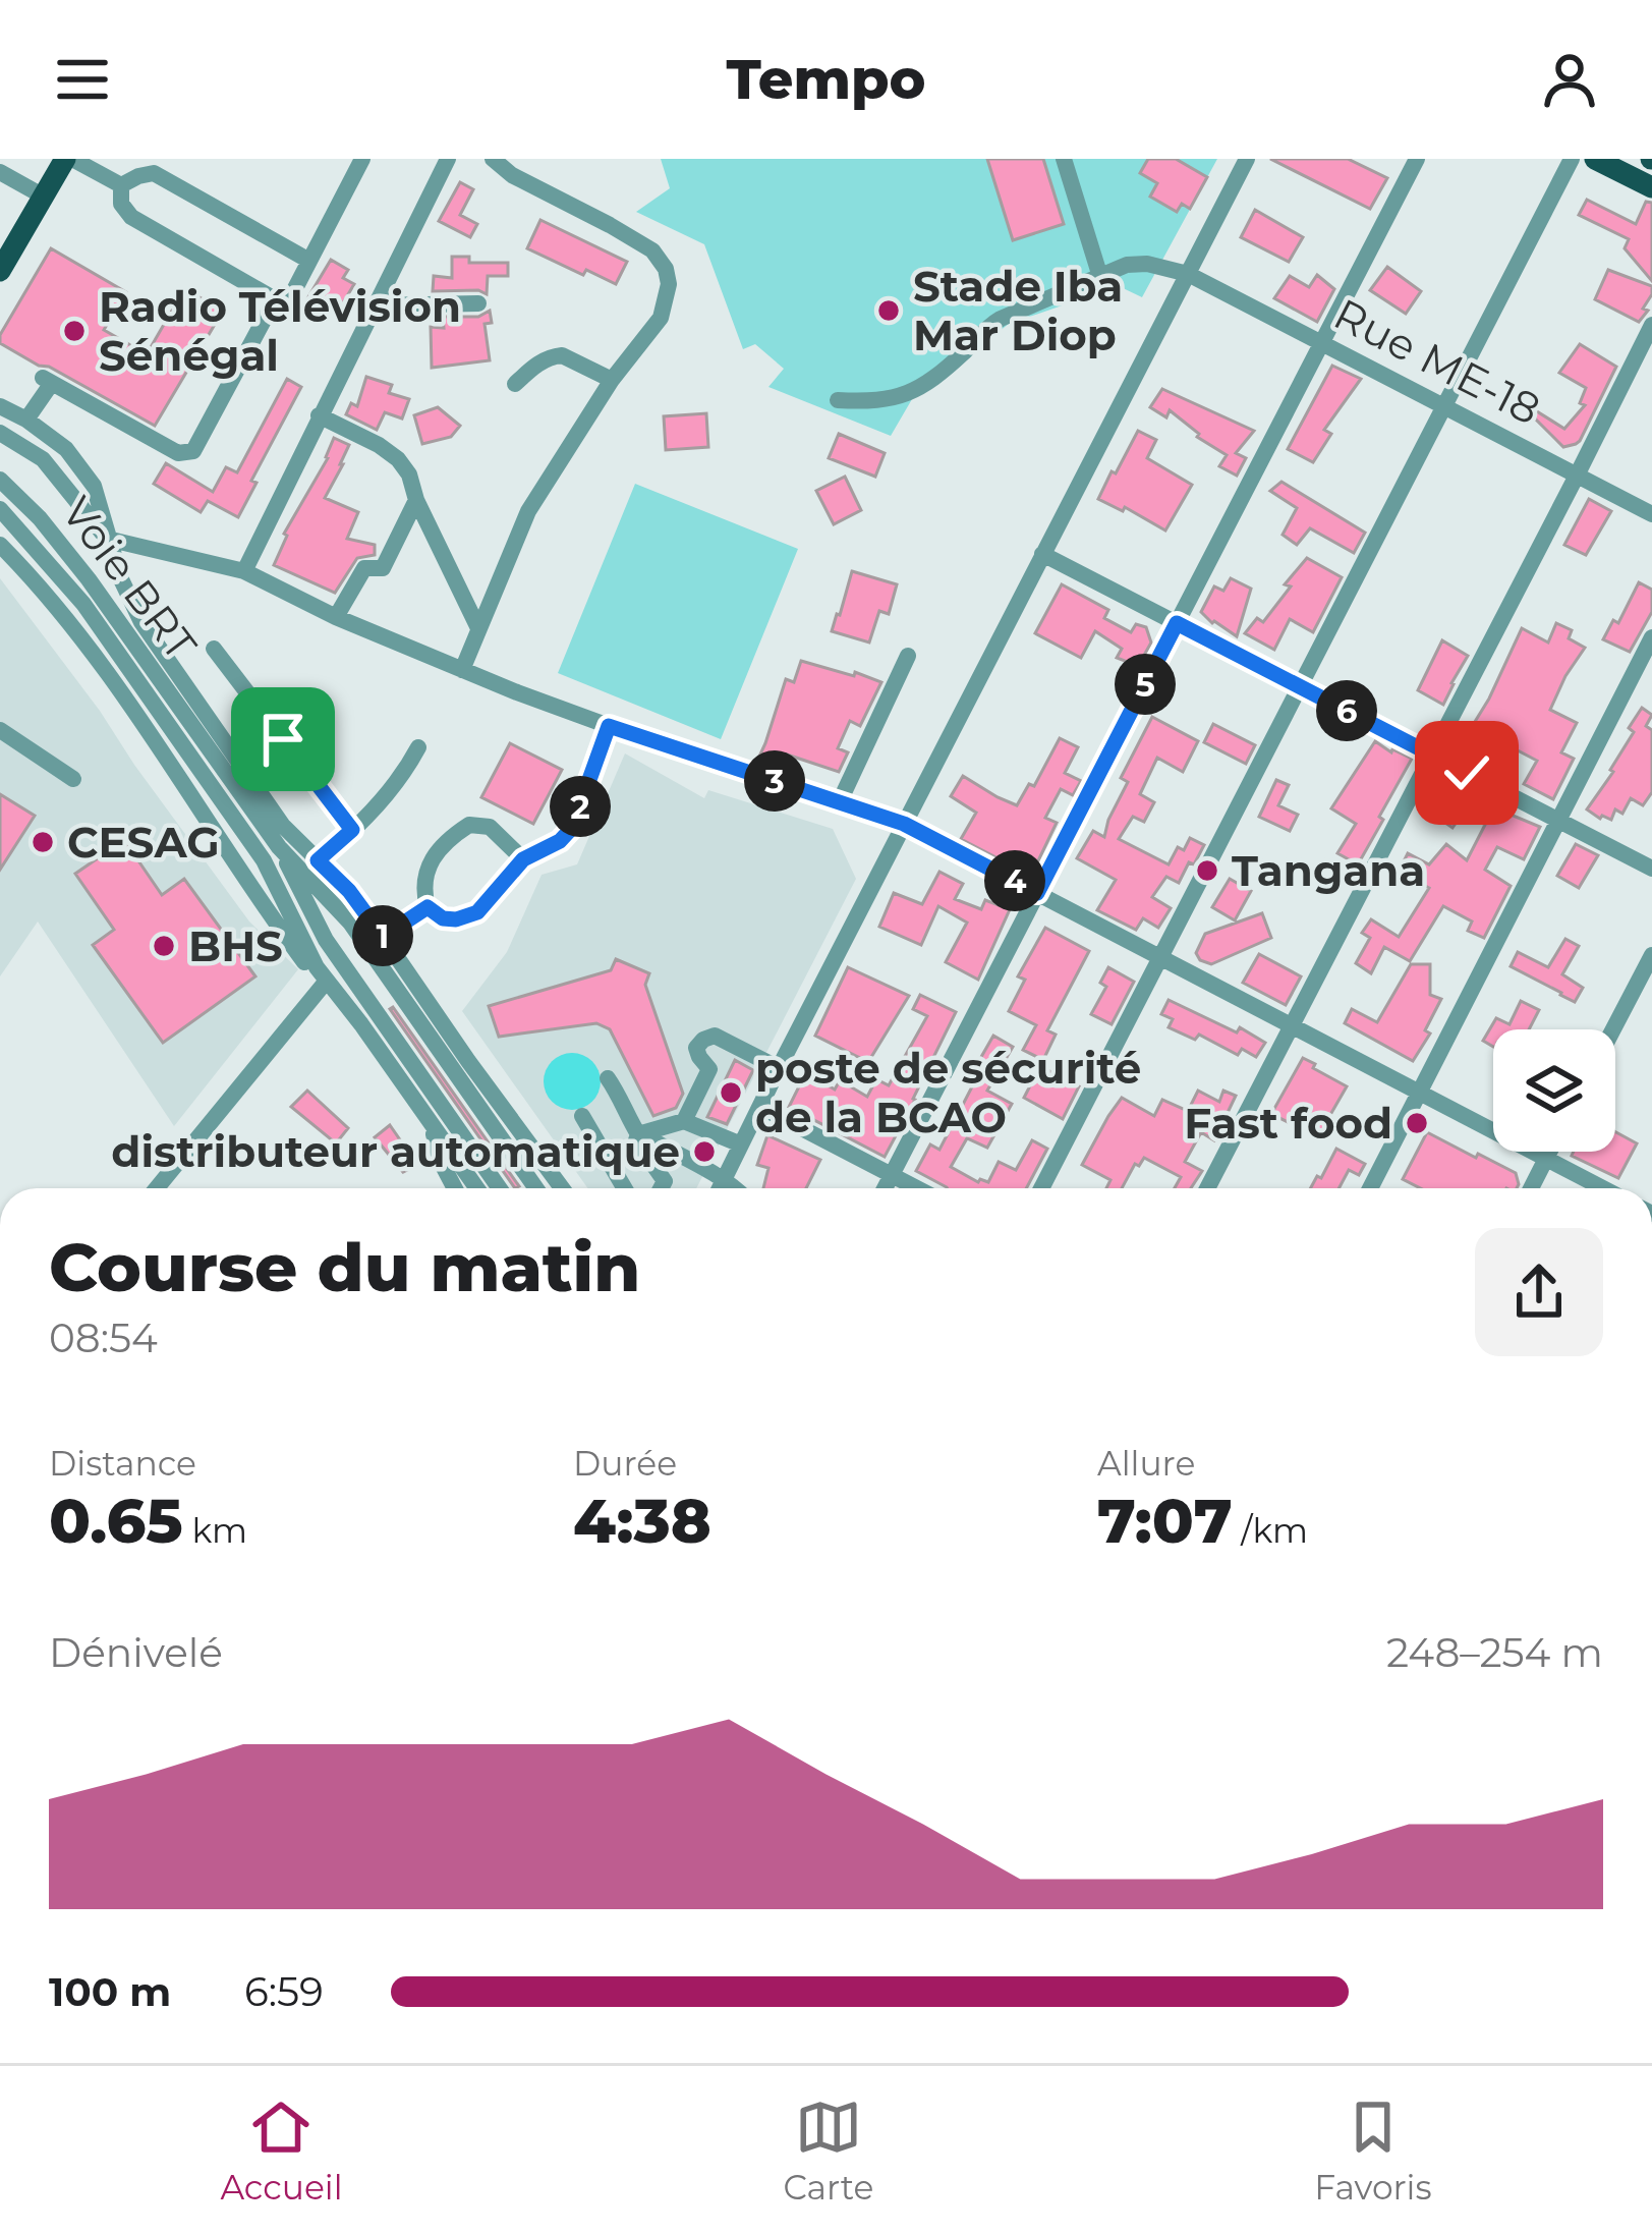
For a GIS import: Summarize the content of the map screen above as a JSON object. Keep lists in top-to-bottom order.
{
  "streets": {
    "street": ["Rue ME-18", "Voie BRT"]
  },
  "places": [
    "Stade Iba Mar Diop",
    "Radio Télévision Sénégal",
    "CESAG",
    "Tangana",
    "BHS",
    "poste de sécurité de la BCAO",
    "Fast food",
    "distributeur automatique"
  ],
  "page": {
    "header": "Tempo",
    "pins": [
      "5",
      "6",
      "3",
      "2",
      "4",
      "1"
    ],
    "heading": ["Course du matin", "08:54"],
    "stats": [
      ["Distance", "0.65 km"],
      ["Durée", "4:38"],
      ["Allure", "7:07 /km"]
    ],
    "chart": ["Dénivelé", "248–254 m"],
    "list": [
      {
        "name": "100 m",
        "note": "6:59"
      }
    ],
    "tabs": ["Accueil", "Carte", "Favoris"]
  }
}
